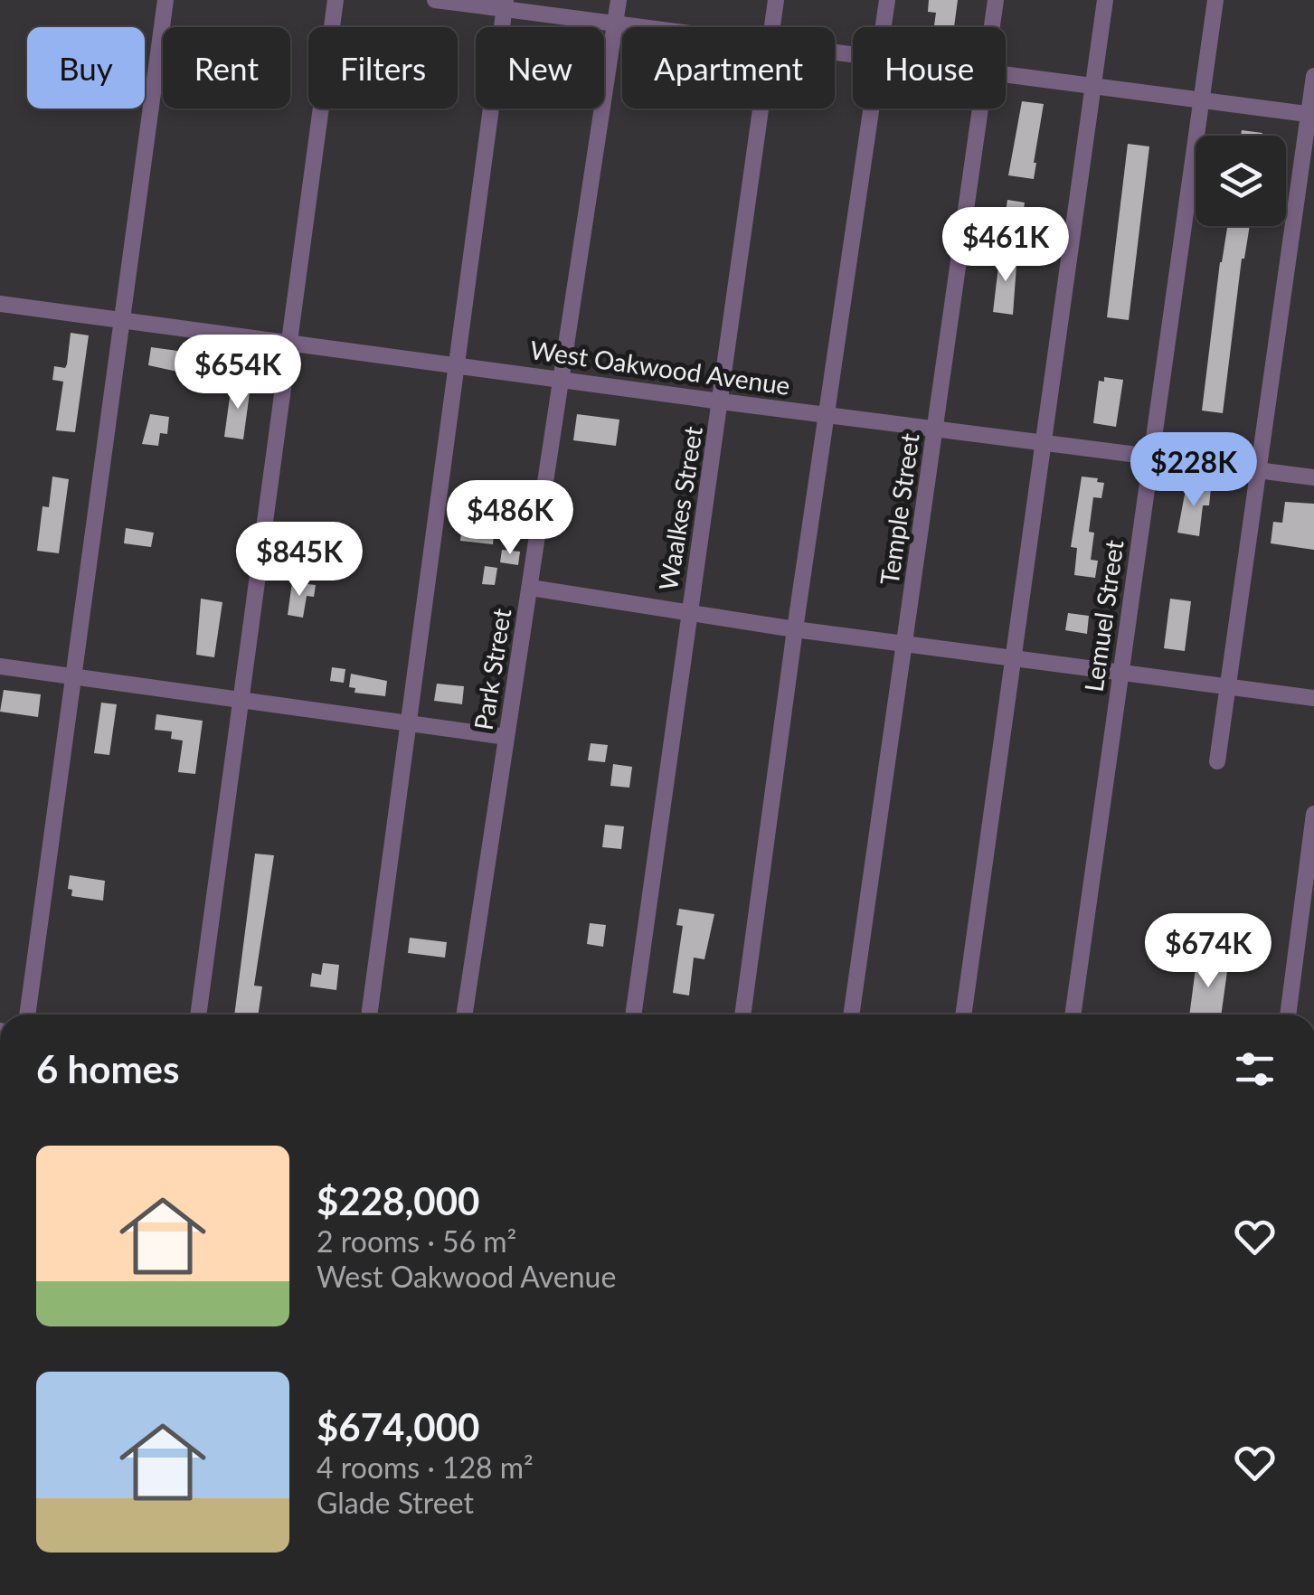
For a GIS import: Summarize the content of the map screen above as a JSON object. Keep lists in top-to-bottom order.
{
  "streets": {
    "street": [
      "West Oakwood Avenue",
      "Waalkes Street",
      "Temple Street",
      "Lemuel Street",
      "Park Street"
    ]
  },
  "crossings": [
    ["West Oakwood Avenue", "Waalkes Street"],
    ["West Oakwood Avenue", "Temple Street"],
    ["West Oakwood Avenue", "Lemuel Street"],
    ["West Oakwood Avenue", "Park Street"]
  ],
  "page": {
    "chip": [
      "Buy",
      "Rent",
      "Filters",
      "New",
      "Apartment",
      "House"
    ],
    "price": [
      "$461K",
      "$654K",
      "$228K",
      "$486K",
      "$845K",
      "$674K"
    ],
    "heading": "6 homes",
    "list": [
      {
        "name": "$228,000",
        "note": "2 rooms · 56 m² · West Oakwood Avenue"
      },
      {
        "name": "$674,000",
        "note": "4 rooms · 128 m² · Glade Street"
      }
    ]
  }
}
